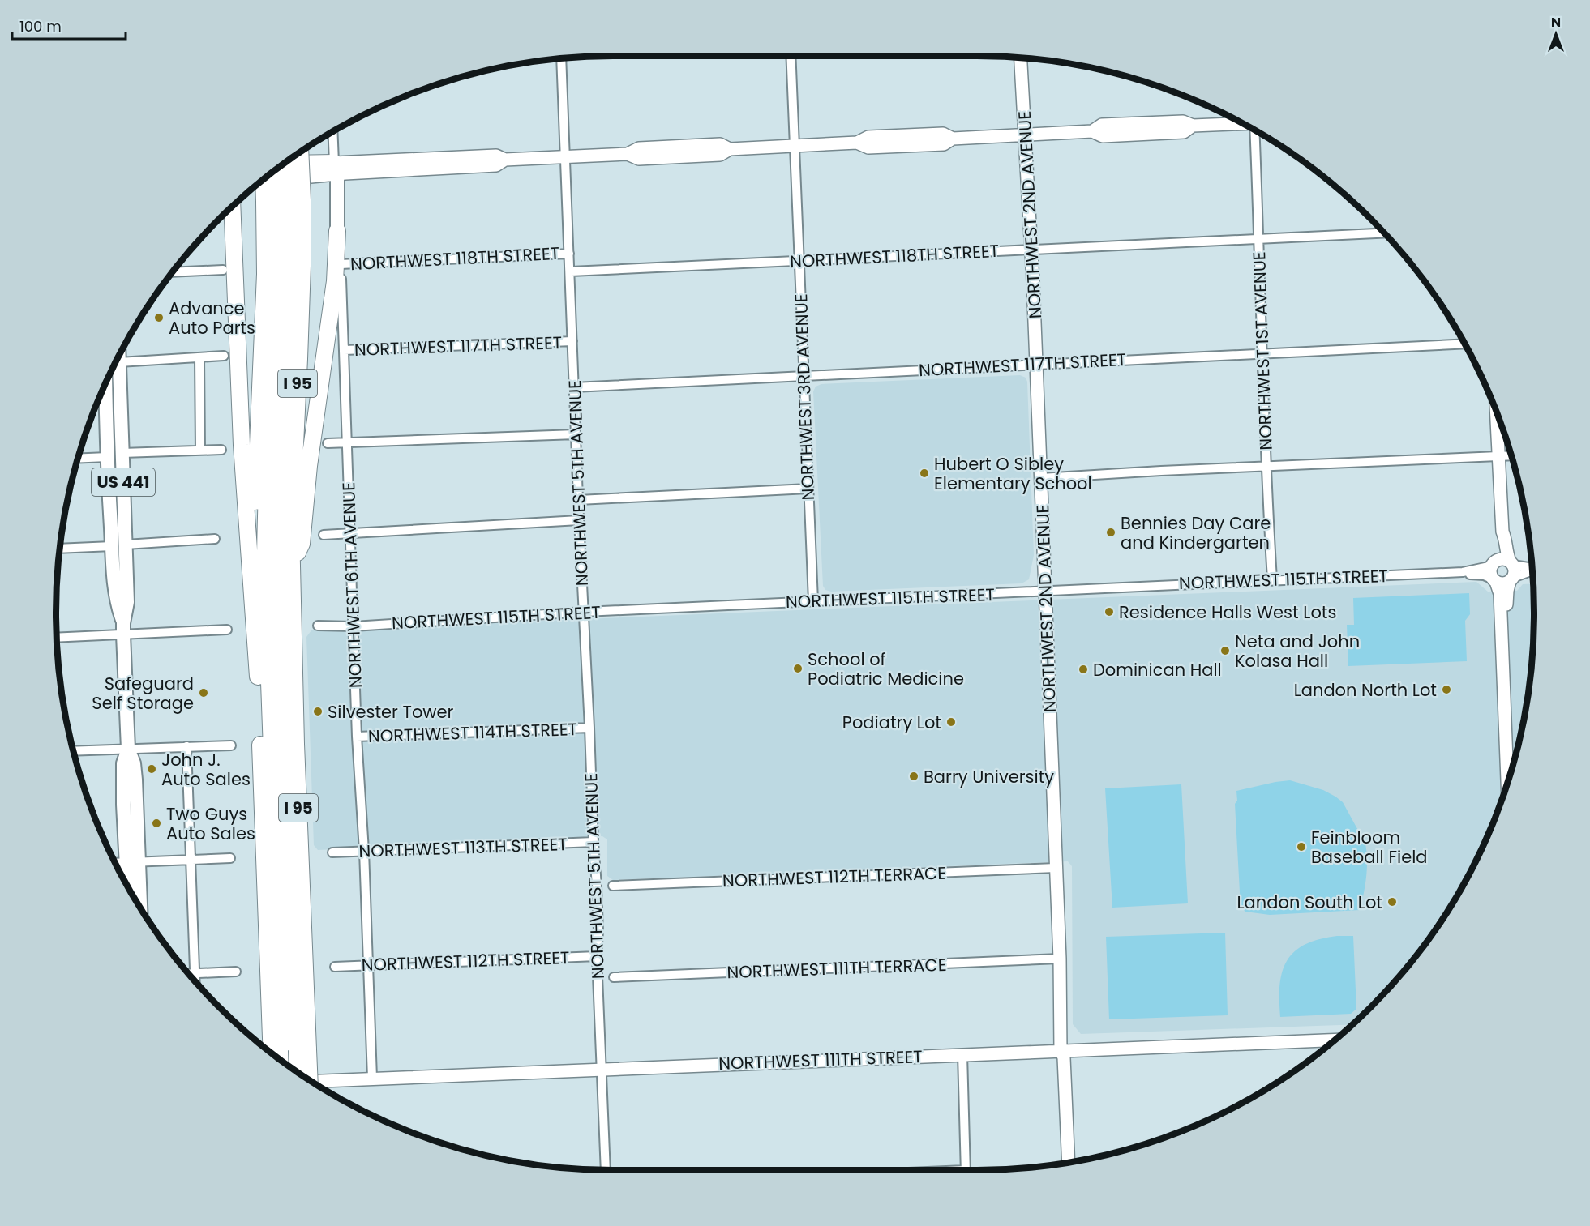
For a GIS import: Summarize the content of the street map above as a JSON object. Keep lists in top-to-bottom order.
{
  "streets": {
    "highway": ["I 95"],
    "main road": ["US 441", "NORTHWEST 6TH AVENUE"],
    "street": [
      "NORTHWEST 2ND AVENUE",
      "NORTHWEST 118TH STREET",
      "NORTHWEST 117TH STREET",
      "NORTHWEST 1ST AVENUE",
      "NORTHWEST 3RD AVENUE",
      "NORTHWEST 5TH AVENUE",
      "NORTHWEST 115TH STREET",
      "NORTHWEST 114TH STREET",
      "NORTHWEST 113TH STREET",
      "NORTHWEST 112TH TERRACE",
      "NORTHWEST 112TH STREET",
      "NORTHWEST 111TH TERRACE",
      "NORTHWEST 111TH STREET"
    ]
  },
  "crossings": [
    ["NORTHWEST 2ND AVENUE", "NORTHWEST 118TH STREET"],
    ["NORTHWEST 2ND AVENUE", "NORTHWEST 117TH STREET"],
    ["NORTHWEST 2ND AVENUE", "NORTHWEST 115TH STREET"],
    ["NORTHWEST 2ND AVENUE", "NORTHWEST 112TH TERRACE"],
    ["NORTHWEST 2ND AVENUE", "NORTHWEST 111TH TERRACE"],
    ["NORTHWEST 2ND AVENUE", "NORTHWEST 111TH STREET"],
    ["NORTHWEST 118TH STREET", "NORTHWEST 1ST AVENUE"],
    ["NORTHWEST 118TH STREET", "NORTHWEST 3RD AVENUE"],
    ["NORTHWEST 118TH STREET", "NORTHWEST 5TH AVENUE"],
    ["NORTHWEST 118TH STREET", "NORTHWEST 6TH AVENUE"],
    ["NORTHWEST 117TH STREET", "NORTHWEST 1ST AVENUE"],
    ["NORTHWEST 117TH STREET", "NORTHWEST 3RD AVENUE"],
    ["NORTHWEST 117TH STREET", "NORTHWEST 5TH AVENUE"],
    ["NORTHWEST 117TH STREET", "NORTHWEST 6TH AVENUE"],
    ["NORTHWEST 1ST AVENUE", "NORTHWEST 115TH STREET"],
    ["NORTHWEST 3RD AVENUE", "NORTHWEST 115TH STREET"],
    ["NORTHWEST 5TH AVENUE", "NORTHWEST 115TH STREET"],
    ["NORTHWEST 5TH AVENUE", "NORTHWEST 114TH STREET"],
    ["NORTHWEST 5TH AVENUE", "NORTHWEST 113TH STREET"],
    ["NORTHWEST 5TH AVENUE", "NORTHWEST 112TH STREET"],
    ["NORTHWEST 5TH AVENUE", "NORTHWEST 111TH STREET"],
    ["NORTHWEST 115TH STREET", "NORTHWEST 6TH AVENUE"],
    ["NORTHWEST 6TH AVENUE", "NORTHWEST 114TH STREET"],
    ["NORTHWEST 6TH AVENUE", "NORTHWEST 113TH STREET"],
    ["NORTHWEST 6TH AVENUE", "NORTHWEST 112TH STREET"],
    ["NORTHWEST 6TH AVENUE", "NORTHWEST 111TH STREET"]
  ],
  "places": [
    "Advance Auto Parts",
    "Hubert O Sibley Elementary School",
    "Bennies Day Care and Kindergarten",
    "Residence Halls West Lots",
    "Neta and John Kolasa Hall",
    "School of Podiatric Medicine",
    "Dominican Hall",
    "Landon North Lot",
    "Safeguard Self Storage",
    "Silvester Tower",
    "Podiatry Lot",
    "John J. Auto Sales",
    "Barry University",
    "Two Guys Auto Sales",
    "Feinbloom Baseball Field",
    "Landon South Lot"
  ],
  "scale_bar": "100 m",
  "north": "top"
}
